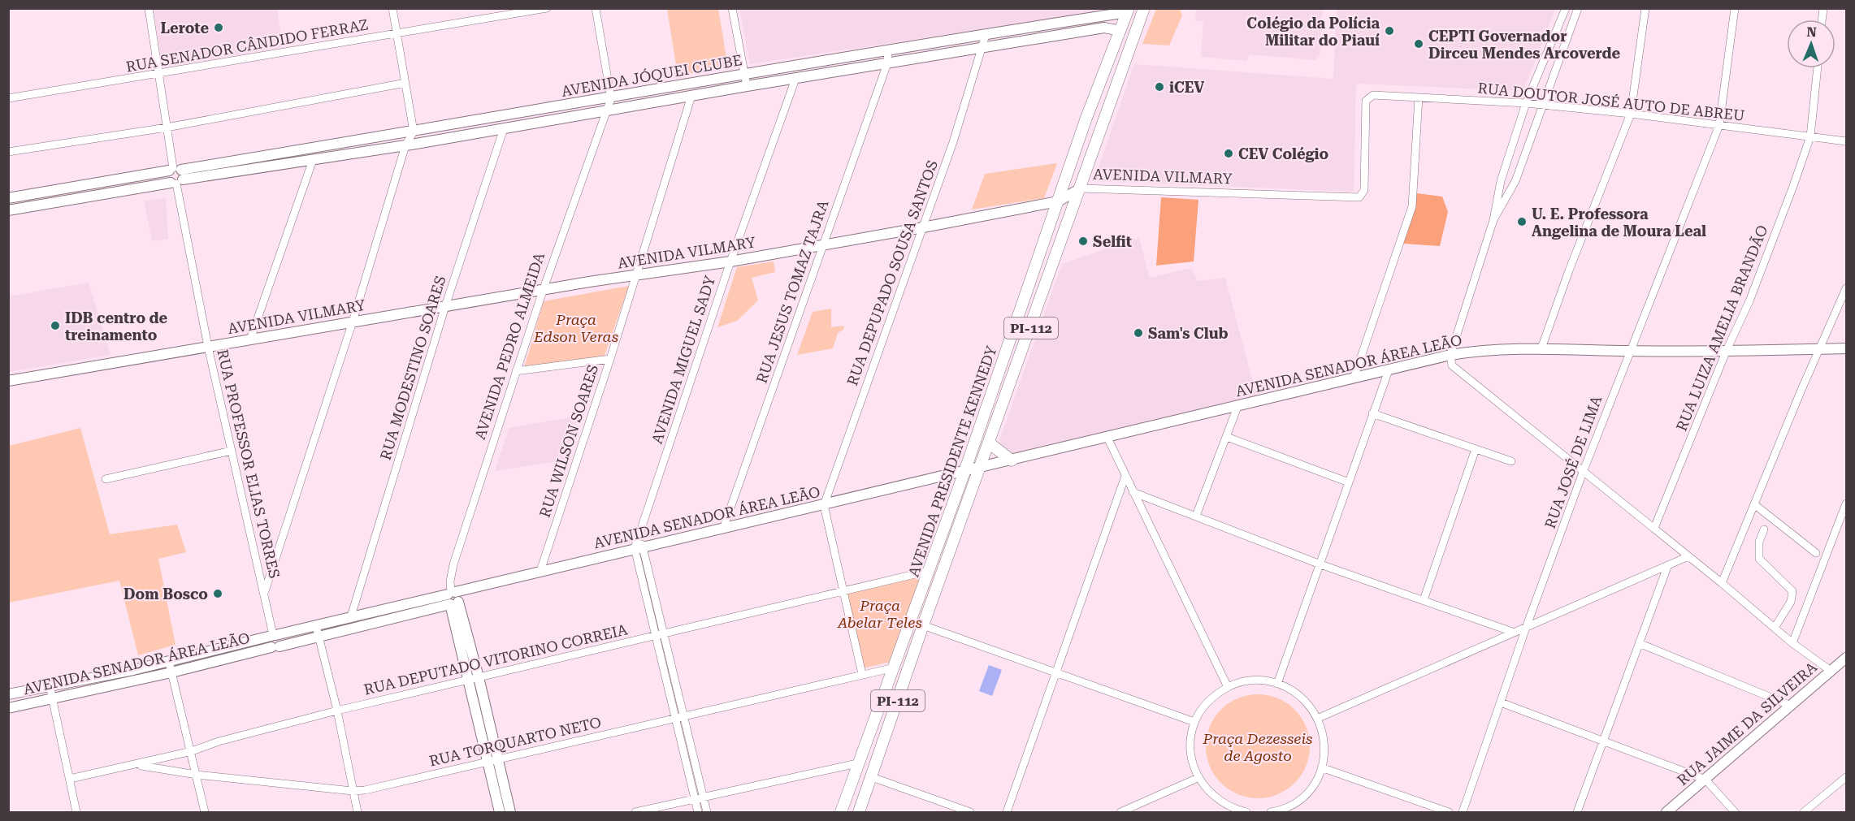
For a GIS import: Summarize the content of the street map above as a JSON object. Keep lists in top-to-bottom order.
{
  "streets": {
    "main road": ["PI-112", "AVENIDA PRESIDENTE KENNEDY"],
    "street": [
      "RUA SENADOR CÂNDIDO FERRAZ",
      "AVENIDA JÓQUEI CLUBE",
      "RUA DOUTOR JOSÉ AUTO DE ABREU",
      "AVENIDA VILMARY",
      "RUA DEPUPADO SOUSA SANTOS",
      "RUA JESUS TOMAZ TAJRA",
      "RUA LUIZA AMELIA BRANDÃO",
      "AVENIDA PEDRO ALMEIDA",
      "AVENIDA MIGUEL SADY",
      "AVENIDA SENADOR ÁREA LEÃO",
      "RUA MODESTINO SOARES",
      "RUA WILSON SOARES",
      "RUA JOSÉ DE LIMA",
      "RUA PROFESSOR ELIAS TORRES",
      "RUA DEPUTADO VITORINO CORREIA",
      "RUA JAIME DA SILVEIRA",
      "RUA TORQUARTO NETO"
    ]
  },
  "crossings": [
    ["RUA SENADOR CÂNDIDO FERRAZ", "RUA PROFESSOR ELIAS TORRES"],
    ["AVENIDA JÓQUEI CLUBE", "RUA DEPUPADO SOUSA SANTOS"],
    ["AVENIDA JÓQUEI CLUBE", "RUA JESUS TOMAZ TAJRA"],
    ["AVENIDA JÓQUEI CLUBE", "AVENIDA PEDRO ALMEIDA"],
    ["AVENIDA JÓQUEI CLUBE", "AVENIDA MIGUEL SADY"],
    ["AVENIDA JÓQUEI CLUBE", "RUA MODESTINO SOARES"],
    ["AVENIDA JÓQUEI CLUBE", "RUA WILSON SOARES"],
    ["AVENIDA JÓQUEI CLUBE", "AVENIDA PRESIDENTE KENNEDY"],
    ["AVENIDA JÓQUEI CLUBE", "RUA PROFESSOR ELIAS TORRES"],
    ["RUA DOUTOR JOSÉ AUTO DE ABREU", "AVENIDA VILMARY"],
    ["RUA DOUTOR JOSÉ AUTO DE ABREU", "RUA LUIZA AMELIA BRANDÃO"],
    ["RUA DOUTOR JOSÉ AUTO DE ABREU", "RUA JOSÉ DE LIMA"],
    ["AVENIDA VILMARY", "RUA DEPUPADO SOUSA SANTOS"],
    ["AVENIDA VILMARY", "RUA JESUS TOMAZ TAJRA"],
    ["AVENIDA VILMARY", "AVENIDA PEDRO ALMEIDA"],
    ["AVENIDA VILMARY", "AVENIDA MIGUEL SADY"],
    ["AVENIDA VILMARY", "RUA MODESTINO SOARES"],
    ["AVENIDA VILMARY", "RUA WILSON SOARES"],
    ["AVENIDA VILMARY", "AVENIDA PRESIDENTE KENNEDY"],
    ["AVENIDA VILMARY", "RUA PROFESSOR ELIAS TORRES"],
    ["RUA DEPUPADO SOUSA SANTOS", "AVENIDA SENADOR ÁREA LEÃO"],
    ["RUA JESUS TOMAZ TAJRA", "AVENIDA SENADOR ÁREA LEÃO"],
    ["RUA LUIZA AMELIA BRANDÃO", "AVENIDA SENADOR ÁREA LEÃO"],
    ["AVENIDA PEDRO ALMEIDA", "AVENIDA SENADOR ÁREA LEÃO"],
    ["AVENIDA PEDRO ALMEIDA", "RUA DEPUTADO VITORINO CORREIA"],
    ["AVENIDA PEDRO ALMEIDA", "RUA TORQUARTO NETO"],
    ["AVENIDA MIGUEL SADY", "AVENIDA SENADOR ÁREA LEÃO"],
    ["AVENIDA SENADOR ÁREA LEÃO", "RUA MODESTINO SOARES"],
    ["AVENIDA SENADOR ÁREA LEÃO", "RUA WILSON SOARES"],
    ["AVENIDA SENADOR ÁREA LEÃO", "AVENIDA PRESIDENTE KENNEDY"],
    ["AVENIDA SENADOR ÁREA LEÃO", "RUA JOSÉ DE LIMA"],
    ["AVENIDA SENADOR ÁREA LEÃO", "RUA PROFESSOR ELIAS TORRES"],
    ["AVENIDA PRESIDENTE KENNEDY", "RUA DEPUTADO VITORINO CORREIA"],
    ["AVENIDA PRESIDENTE KENNEDY", "RUA TORQUARTO NETO"],
    ["RUA DEPUTADO VITORINO CORREIA", "RUA TORQUARTO NETO"]
  ],
  "parks": ["Praça Edson Veras", "Praça Abelar Teles", "Praça Dezesseis de Agosto"],
  "places": [
    "Lerote",
    "Colégio da Polícia Militar do Piauí",
    "CEPTI Governador Dirceu Mendes Arcoverde",
    "iCEV",
    "CEV Colégio",
    "U. E. Professora Angelina de Moura Leal",
    "Selfit",
    "IDB centro de treinamento",
    "Sam's Club",
    "Dom Bosco"
  ],
  "north": "top"
}
